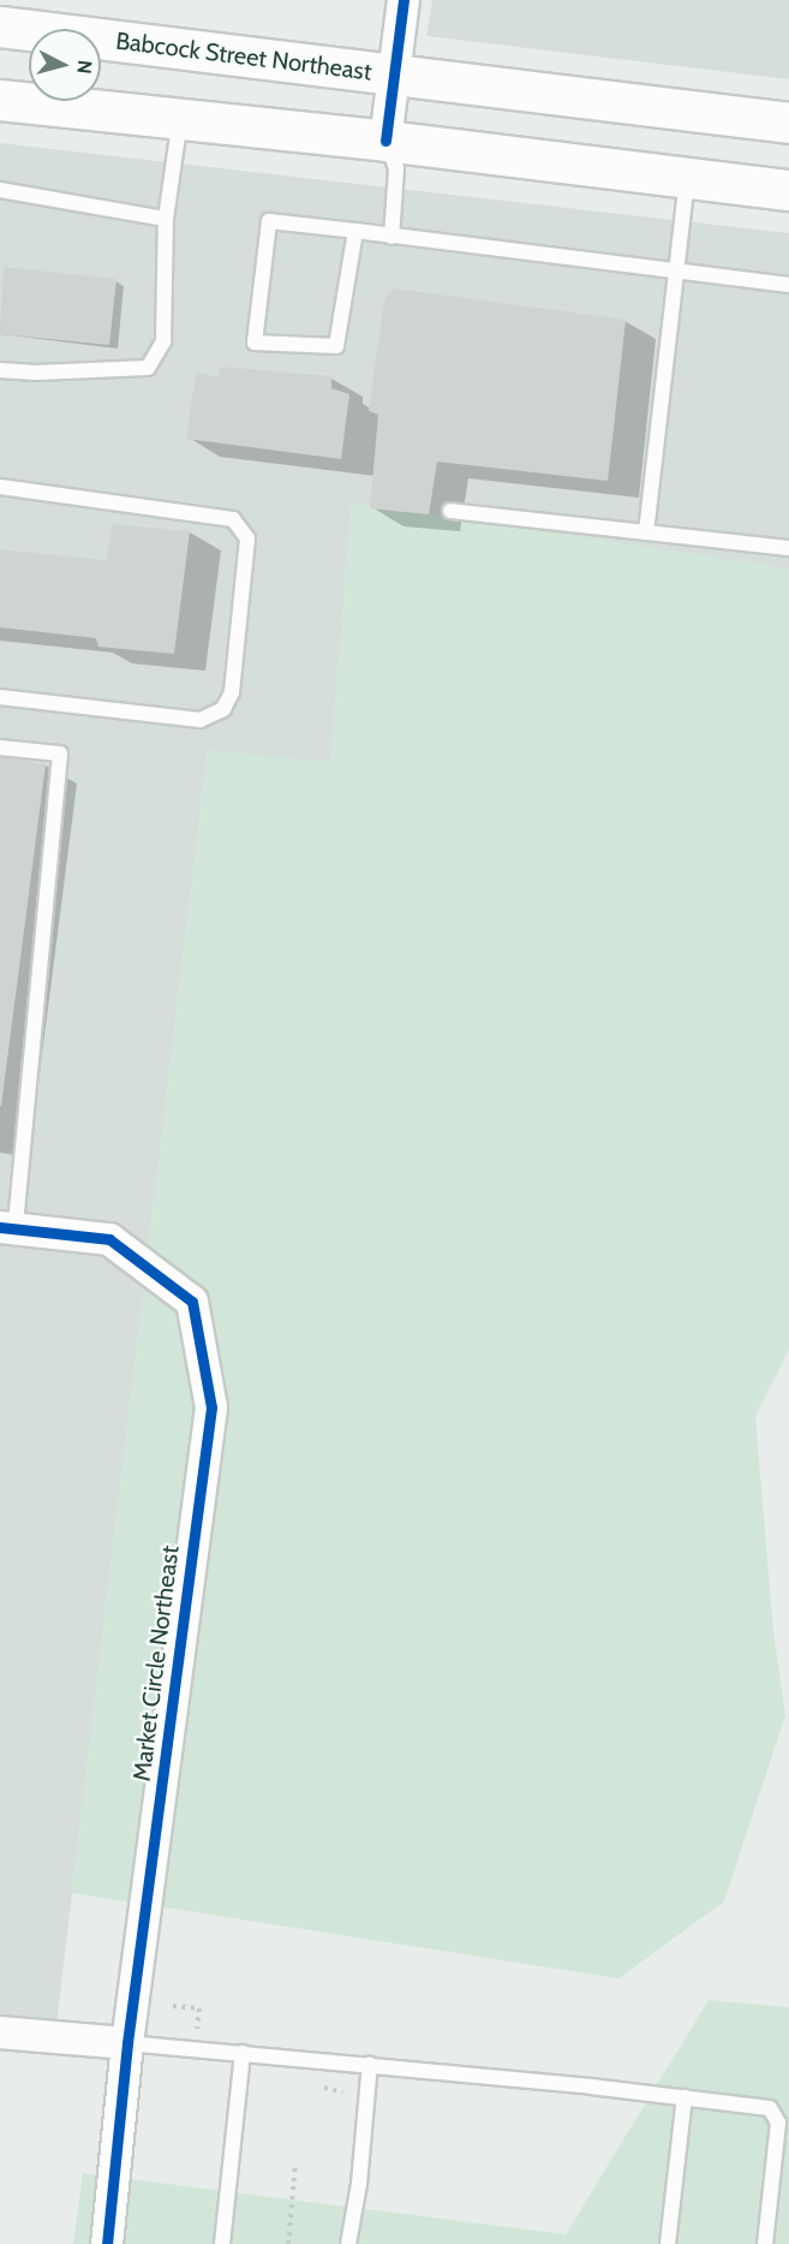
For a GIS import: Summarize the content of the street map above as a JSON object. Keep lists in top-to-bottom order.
{
  "streets": {
    "main road": ["Babcock Street Northeast"],
    "street": ["Market Circle Northeast"]
  },
  "north": "right"
}
